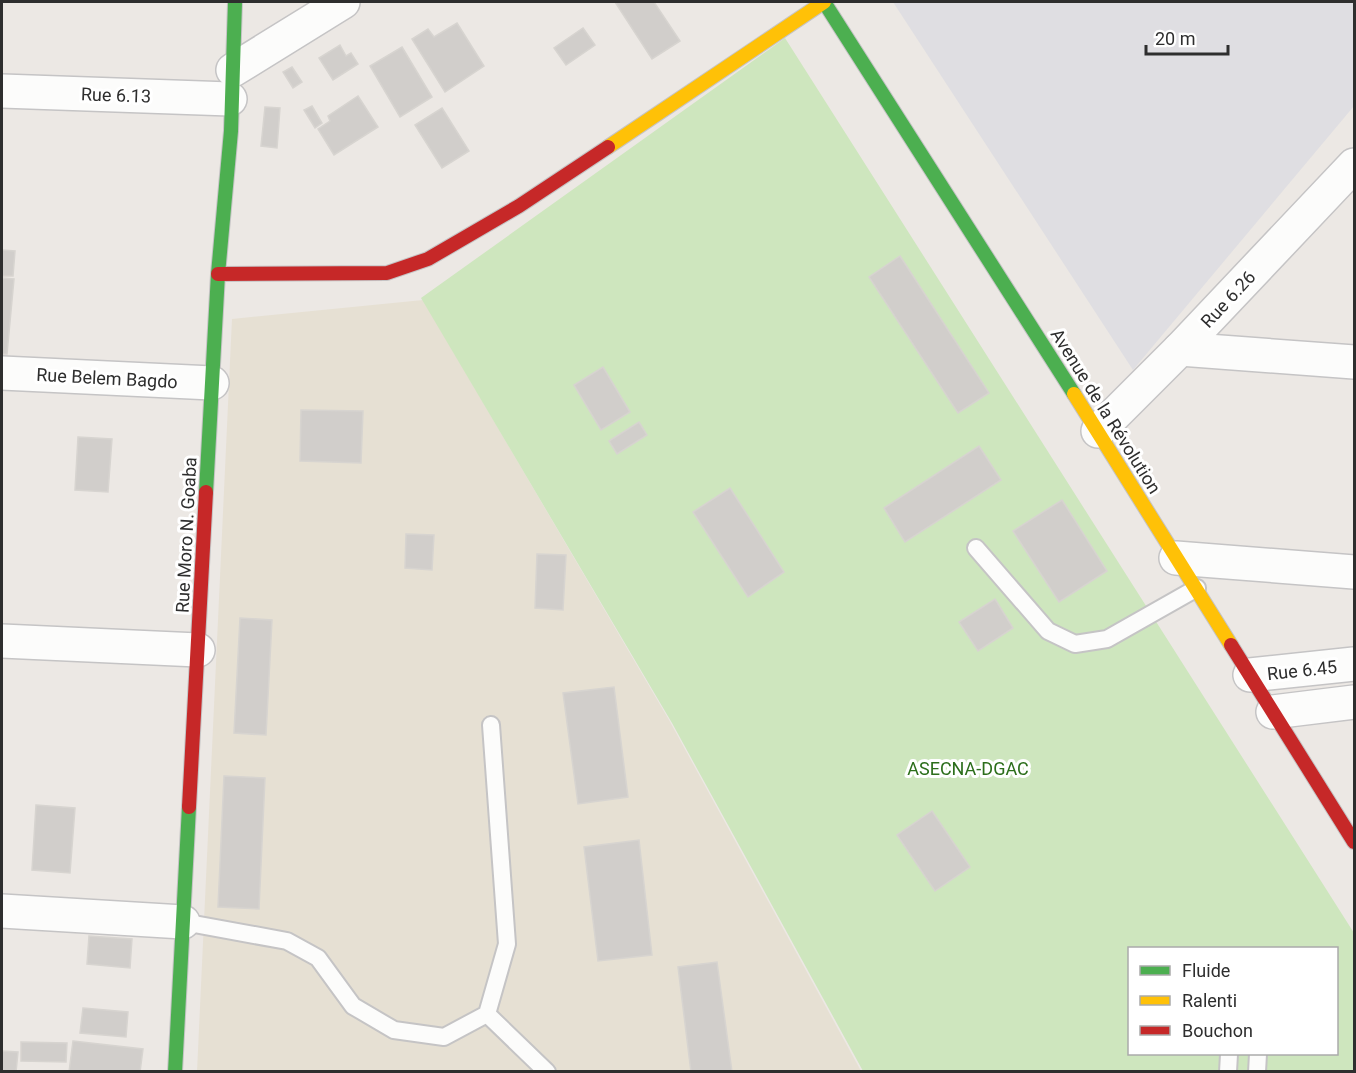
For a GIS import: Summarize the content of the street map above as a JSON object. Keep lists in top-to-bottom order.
{
  "streets": {
    "street": [
      "Rue 6.13",
      "Rue 6.26",
      "Rue Belem Bagdo",
      "Avenue de la Révolution",
      "Rue Moro N. Goaba",
      "Rue 6.45"
    ]
  },
  "crossings": [
    ["Rue 6.13", "Rue Moro N. Goaba"],
    ["Rue 6.26", "Avenue de la Révolution"],
    ["Rue Belem Bagdo", "Rue Moro N. Goaba"],
    ["Avenue de la Révolution", "Rue 6.45"]
  ],
  "parks": ["ASECNA-DGAC"],
  "legend": ["Fluide", "Ralenti", "Bouchon"],
  "scale_bar": "20 m"
}
